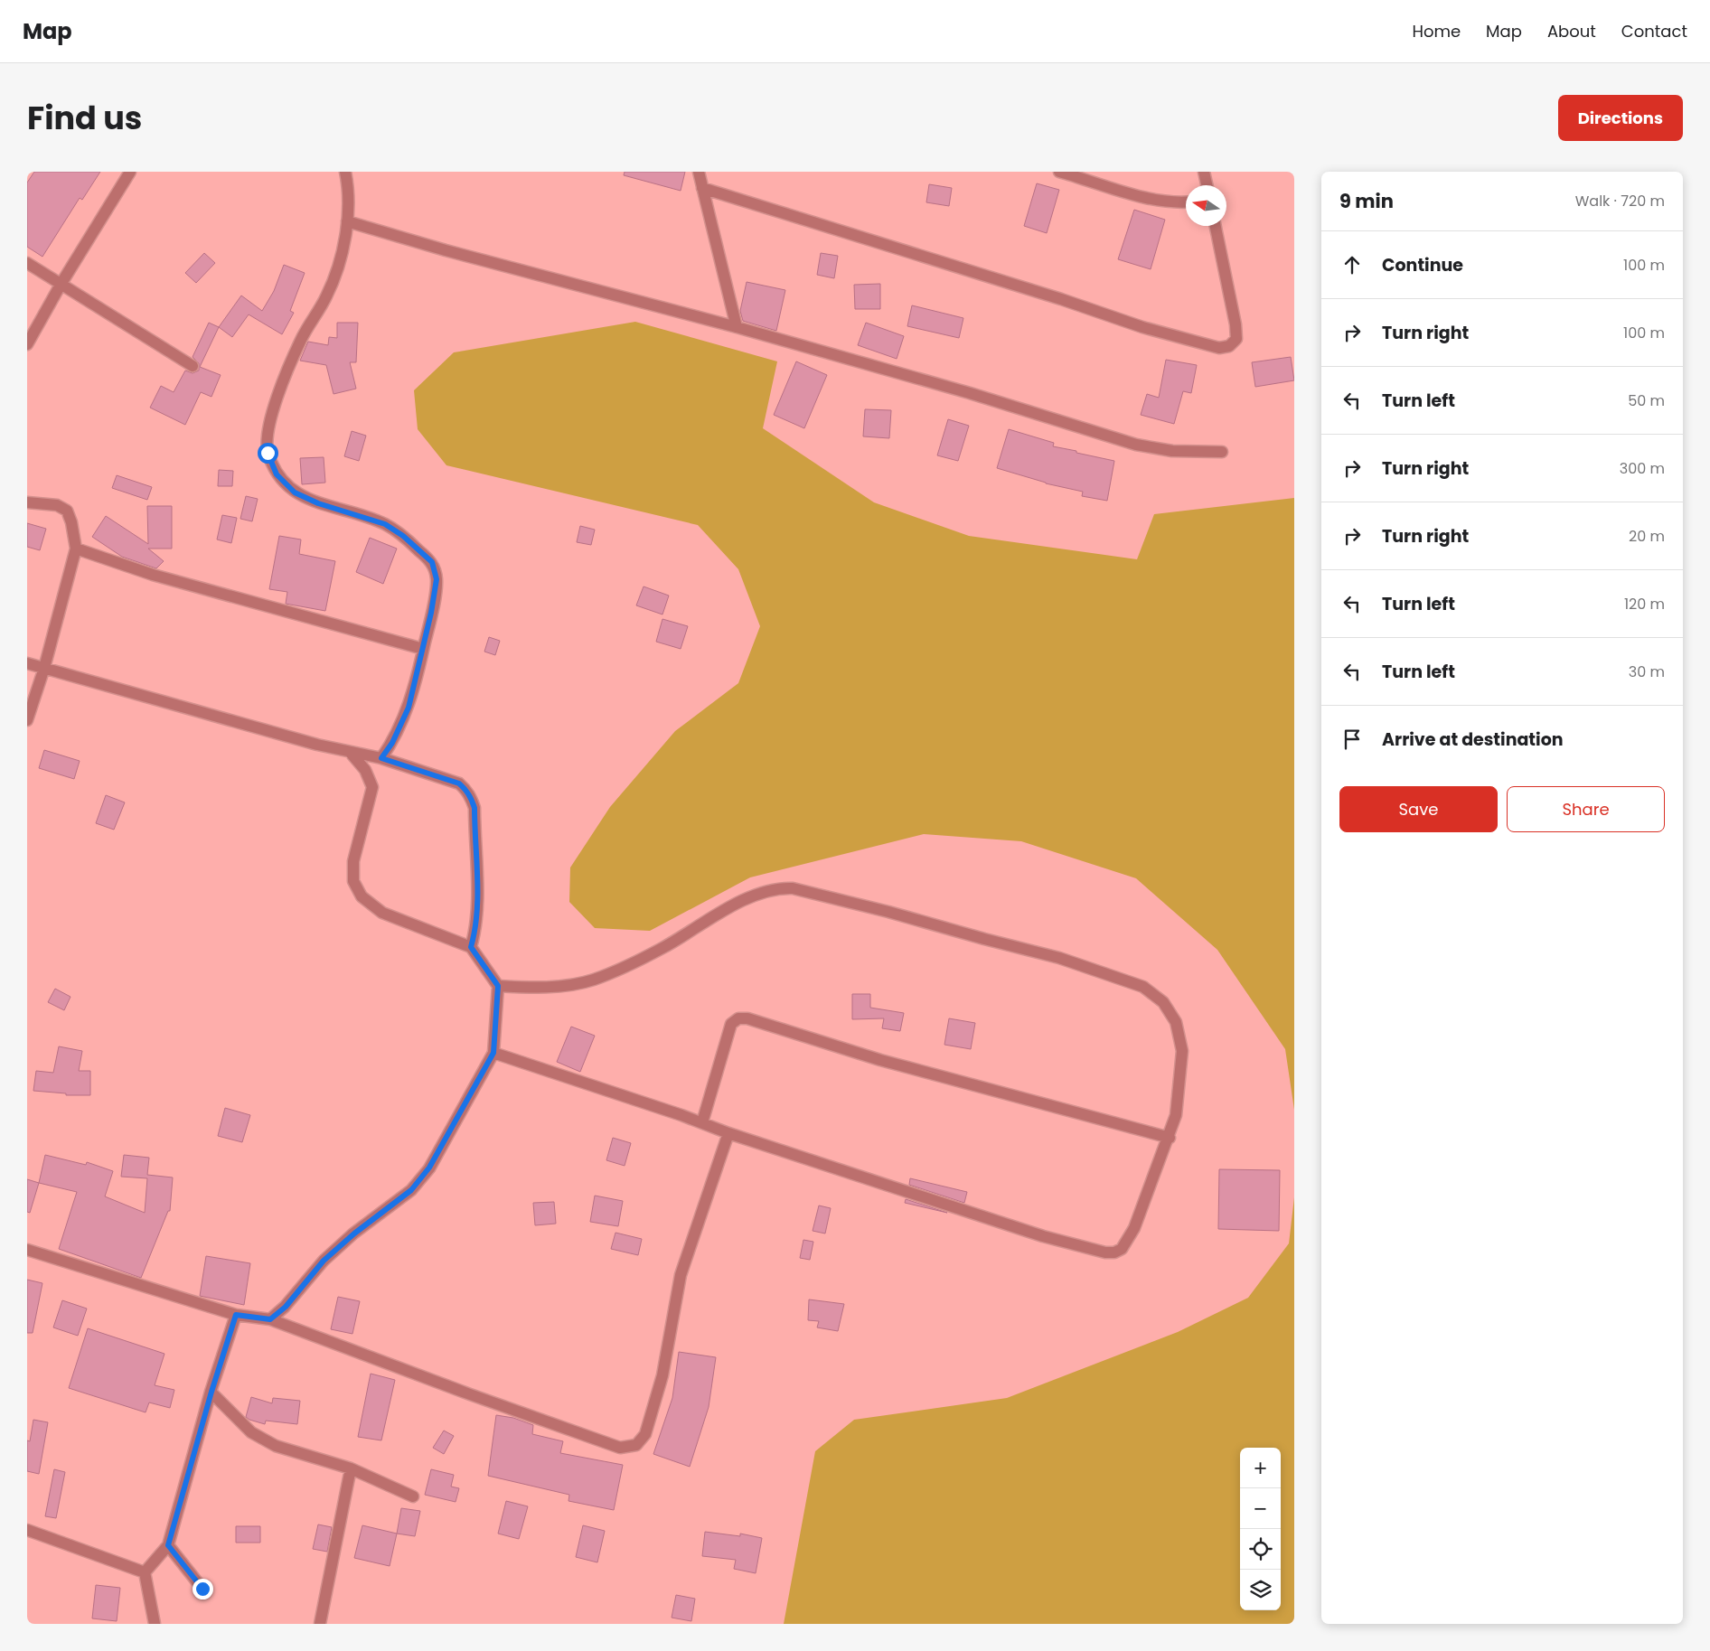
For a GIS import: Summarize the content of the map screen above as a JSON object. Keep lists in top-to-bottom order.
{
  "north": "left",
  "page": {
    "header": "Map",
    "nav": [
      "Home",
      "Map",
      "About",
      "Contact"
    ],
    "title": "Find us",
    "buttons": [
      "Directions",
      ["Save", "Share"]
    ],
    "heading": ["9 min", "Walk · 720 m"],
    "list": [
      ["Continue", "100 m"],
      ["Turn right", "100 m"],
      ["Turn left", "50 m"],
      ["Turn right", "300 m"],
      ["Turn right", "20 m"],
      ["Turn left", "120 m"],
      ["Turn left", "30 m"],
      "Arrive at destination"
    ],
    "map_buttons": ["+", "−"]
  }
}
